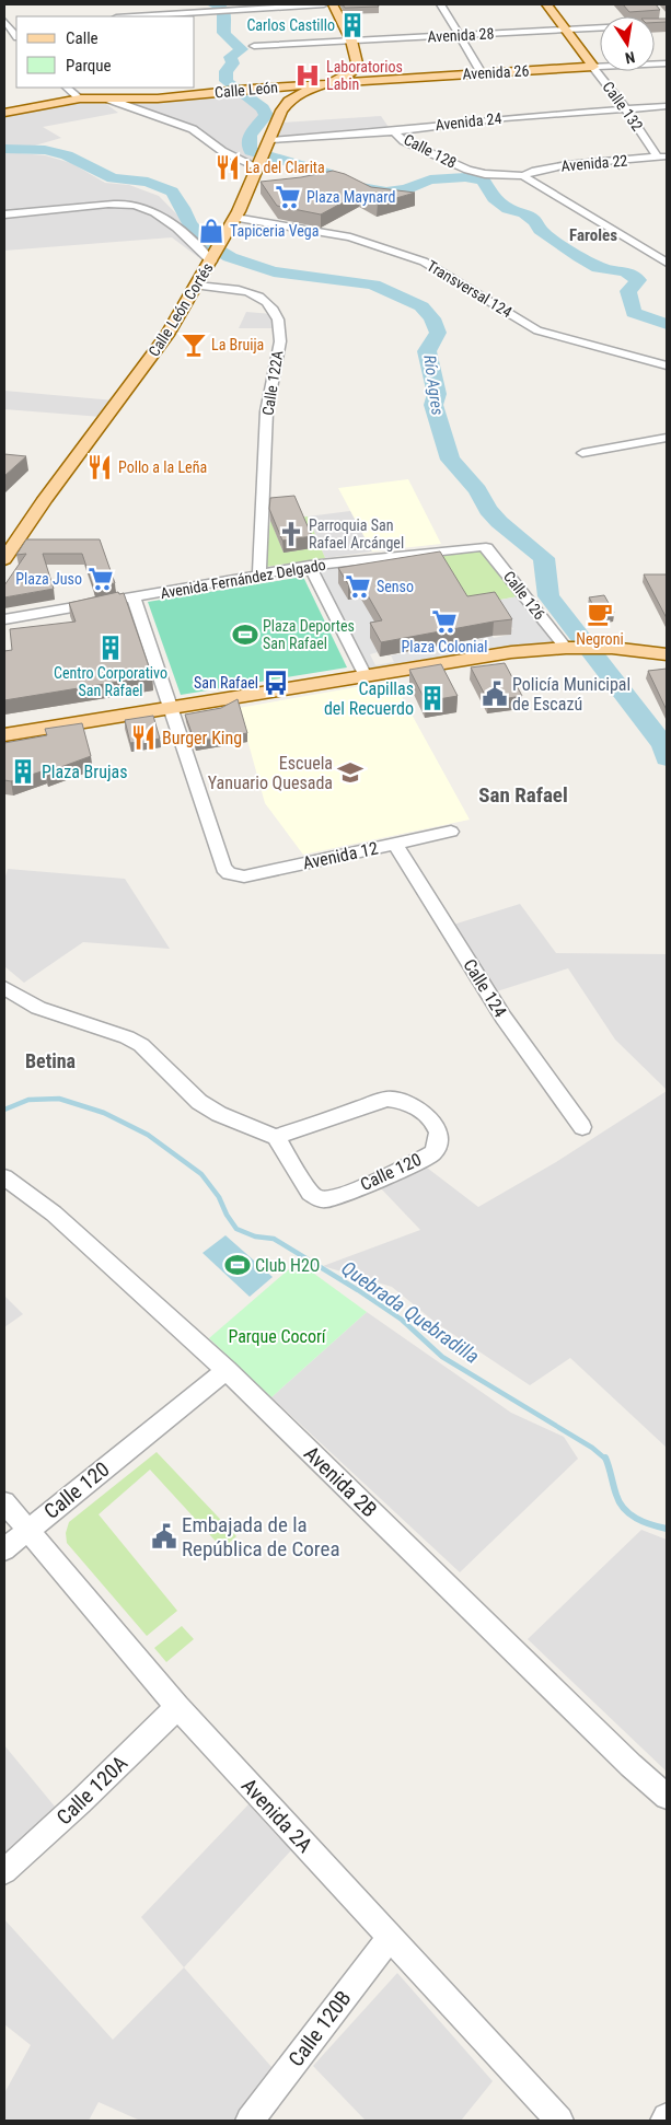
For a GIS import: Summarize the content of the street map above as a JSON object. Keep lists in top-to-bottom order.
{
  "streets": {
    "main road": [
      "Avenida 26",
      "Calle León",
      "Calle 132",
      "Calle León Cortés"
    ],
    "street": [
      "Avenida 28",
      "Avenida 24",
      "Calle 128",
      "Avenida 22",
      "Transversal 124",
      "Calle 122A",
      "Avenida Fernández Delgado",
      "Calle 126",
      "Avenida 12",
      "Calle 124",
      "Calle 120",
      "Avenida 2B",
      "Calle 120A",
      "Avenida 2A",
      "Calle 120B"
    ]
  },
  "crossings": [
    ["Avenida 28", "Calle 132"],
    ["Avenida 26", "Calle 132"],
    ["Avenida 26", "Calle León Cortés"],
    ["Calle León", "Calle León Cortés"],
    ["Calle 132", "Avenida 24"],
    ["Calle 132", "Avenida 22"],
    ["Avenida 24", "Calle 128"],
    ["Avenida 24", "Calle León Cortés"],
    ["Calle 128", "Avenida 22"],
    ["Transversal 124", "Calle León Cortés"],
    ["Calle León Cortés", "Calle 122A"],
    ["Calle 122A", "Avenida Fernández Delgado"],
    ["Avenida Fernández Delgado", "Calle 126"],
    ["Avenida 12", "Calle 124"],
    ["Calle 120", "Avenida 2B"],
    ["Calle 120", "Avenida 2A"],
    ["Calle 120A", "Avenida 2A"],
    ["Avenida 2A", "Calle 120B"]
  ],
  "districts": ["Faroles", "San Rafael", "Betina"],
  "water": ["Río Agres", "Quebrada Quebradilla"],
  "parks": ["Parque Cocorí"],
  "places": {
    "building": [
      "Carlos Castillo",
      "Centro Corporativo San Rafael",
      "Capillas del Recuerdo",
      "Plaza Brujas"
    ],
    "hospital": ["Laboratorios Labin"],
    "restaurant": ["La del Clarita", "Pollo a la Leña", "Burger King"],
    "supermarket": [
      "Plaza Maynard",
      "Plaza Juso",
      "Senso",
      "Plaza Colonial"
    ],
    "shop": ["Tapiceria Vega"],
    "bar": ["La Bruija"],
    "church": ["Parroquia San Rafael Arcángel"],
    "cafe": ["Negroni"],
    "sports": ["Plaza Deportes San Rafael", "Club H2O"],
    "bus stop": ["San Rafael"],
    "public building": ["Policía Municipal de Escazú", "Embajada de la República de Corea"],
    "school or university": ["Escuela Yanuario Quesada"]
  },
  "legend": ["Calle", "Parque"],
  "north": "bottom"
}
